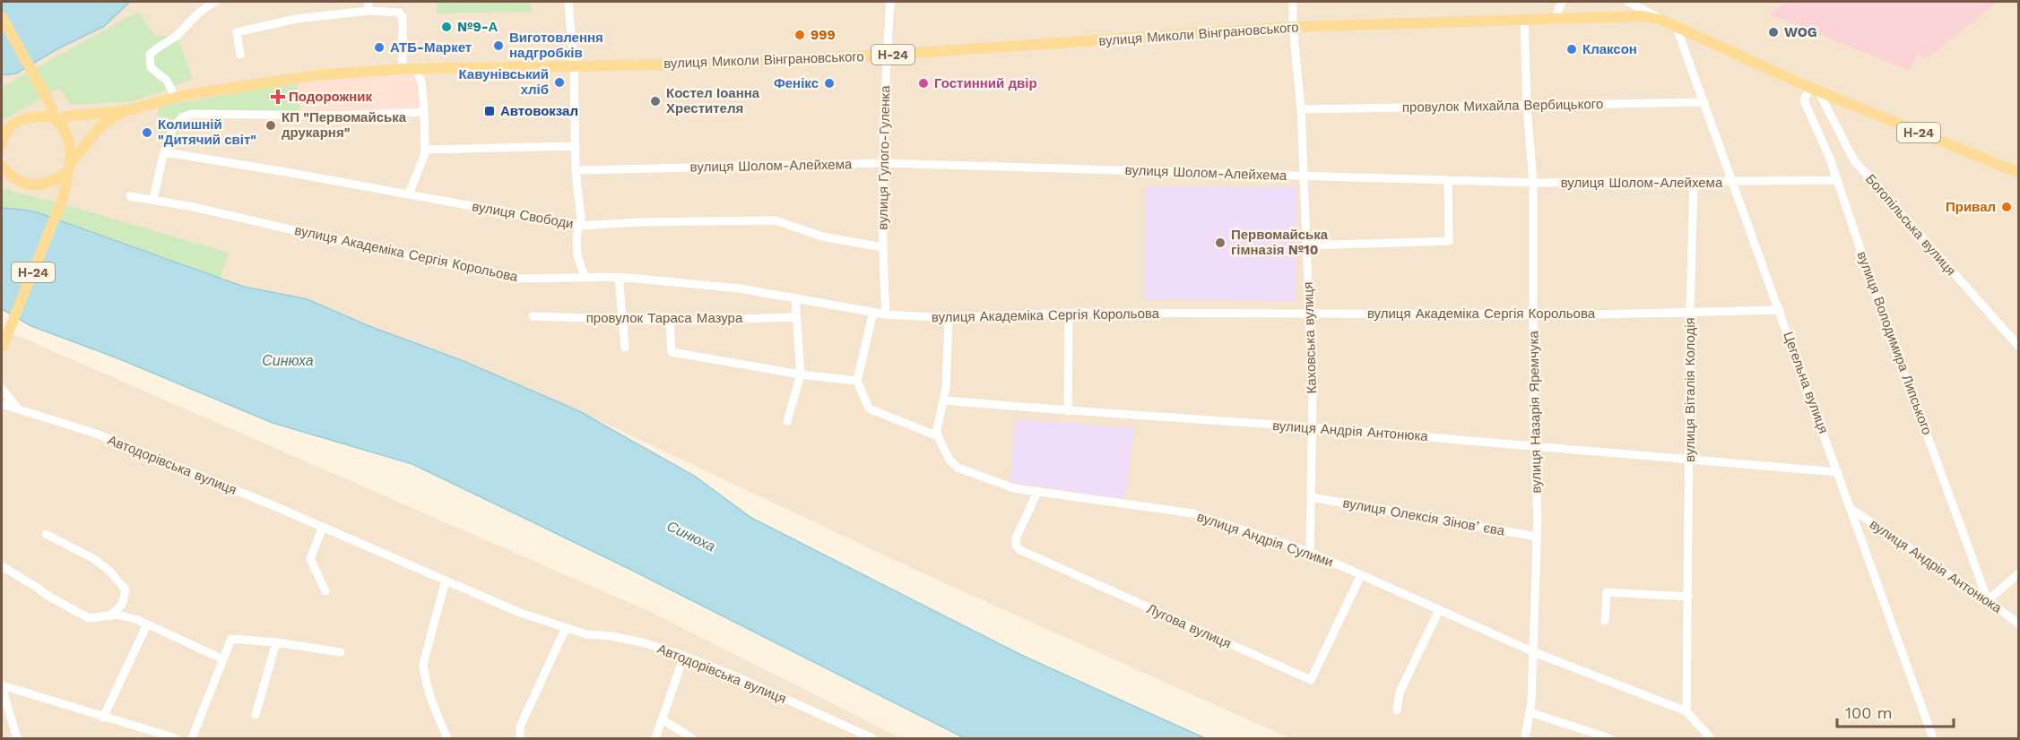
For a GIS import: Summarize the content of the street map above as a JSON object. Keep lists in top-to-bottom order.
{
  "streets": {
    "main road": ["вулиця Миколи Вінграновського", "Н-24"],
    "street": [
      "провулок Михайла Вербицького",
      "вулиця Гулого-Гуленка",
      "вулиця Шолом-Алейхема",
      "вулиця Свободи",
      "Богопільська вулиця",
      "вулиця Академіка Сергія Корольова",
      "провулок Тараса Мазура",
      "Каховська вулиця",
      "вулиця Володимира Липського",
      "Цегельна вулиця",
      "вулиця Віталія Колодія",
      "вулиця Назарія Яремчука",
      "вулиця Андрія Антонюка",
      "Автодорівська вулиця",
      "вулиця Олексія Зіновʼєва",
      "вулиця Андрія Сулими",
      "Лугова вулиця"
    ]
  },
  "crossings": [
    ["вулиця Миколи Вінграновського", "Н-24"],
    ["вулиця Миколи Вінграновського", "вулиця Гулого-Гуленка"],
    ["вулиця Миколи Вінграновського", "Каховська вулиця"],
    ["вулиця Миколи Вінграновського", "вулиця Назарія Яремчука"],
    ["Н-24", "Богопільська вулиця"],
    ["Н-24", "вулиця Володимира Липського"],
    ["Н-24", "Цегельна вулиця"],
    ["провулок Михайла Вербицького", "Каховська вулиця"],
    ["провулок Михайла Вербицького", "Цегельна вулиця"],
    ["провулок Михайла Вербицького", "вулиця Назарія Яремчука"],
    ["вулиця Гулого-Гуленка", "вулиця Шолом-Алейхема"],
    ["вулиця Гулого-Гуленка", "вулиця Свободи"],
    ["вулиця Гулого-Гуленка", "вулиця Академіка Сергія Корольова"],
    ["вулиця Шолом-Алейхема", "Каховська вулиця"],
    ["вулиця Шолом-Алейхема", "вулиця Володимира Липського"],
    ["вулиця Шолом-Алейхема", "Цегельна вулиця"],
    ["вулиця Шолом-Алейхема", "вулиця Віталія Колодія"],
    ["вулиця Шолом-Алейхема", "вулиця Назарія Яремчука"],
    ["Богопільська вулиця", "вулиця Володимира Липського"],
    ["вулиця Академіка Сергія Корольова", "Каховська вулиця"],
    ["вулиця Академіка Сергія Корольова", "Цегельна вулиця"],
    ["вулиця Академіка Сергія Корольова", "вулиця Віталія Колодія"],
    ["вулиця Академіка Сергія Корольова", "вулиця Назарія Яремчука"],
    ["Каховська вулиця", "вулиця Андрія Антонюка"],
    ["Каховська вулиця", "вулиця Олексія Зіновʼєва"],
    ["Каховська вулиця", "вулиця Андрія Сулими"],
    ["вулиця Володимира Липського", "вулиця Андрія Антонюка"],
    ["Цегельна вулиця", "вулиця Андрія Антонюка"],
    ["вулиця Віталія Колодія", "вулиця Андрія Антонюка"],
    ["вулиця Віталія Колодія", "вулиця Андрія Сулими"],
    ["вулиця Назарія Яремчука", "вулиця Андрія Антонюка"],
    ["вулиця Назарія Яремчука", "вулиця Олексія Зіновʼєва"],
    ["вулиця Назарія Яремчука", "вулиця Андрія Сулими"],
    ["вулиця Андрія Сулими", "Лугова вулиця"]
  ],
  "water": ["Синюха"],
  "places": {
    "other": [
      "№9-А",
      "WOG",
      "999",
      "Виготовлення надгробків",
      "АТБ-Маркет",
      "Клаксон",
      "Кавунівський хліб",
      "Фенікс",
      "Гостинний двір",
      "Костел Іоанна Хрестителя",
      "КП \"Первомайська друкарня\"",
      "Колишній \"Дитячий світ\"",
      "Привал",
      "Первомайська гімназія №10"
    ],
    "health": ["Подорожник"],
    "transit": ["Автовокзал"]
  },
  "scale_bar": "100 m"
}
